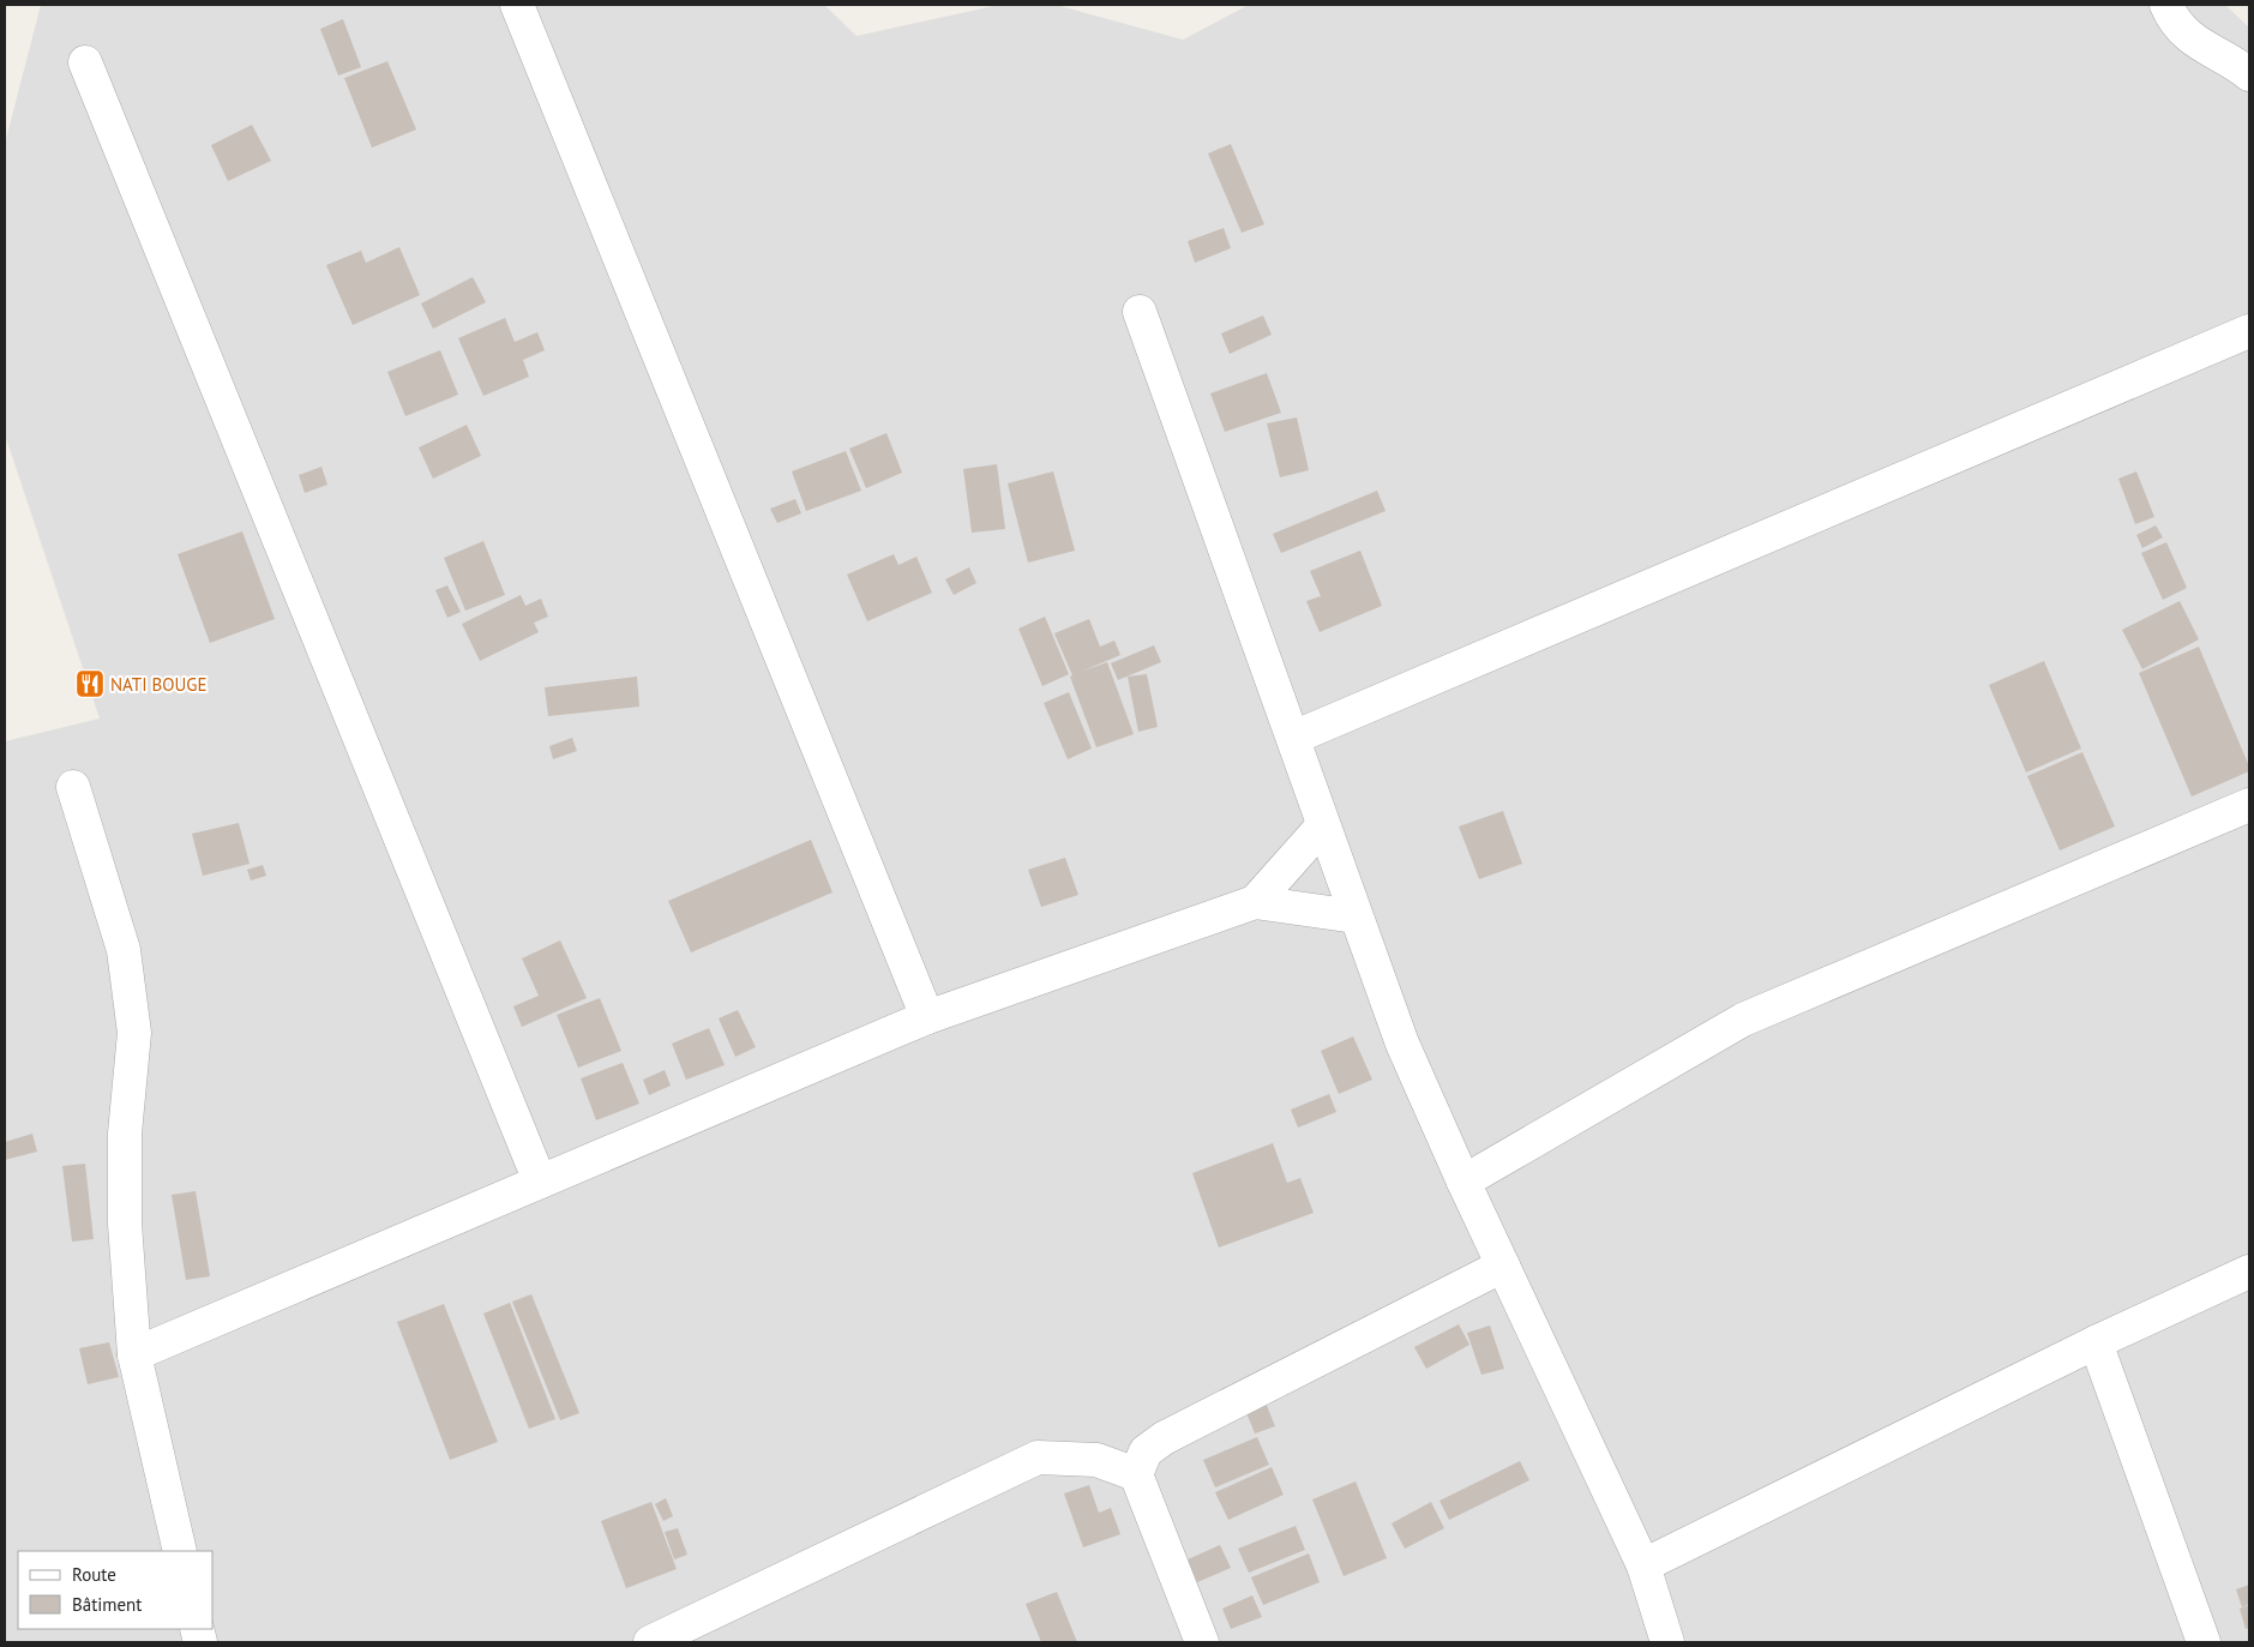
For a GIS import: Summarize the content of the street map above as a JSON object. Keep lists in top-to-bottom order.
{
  "places": {
    "restaurant": ["NATI BOUGE"]
  },
  "legend": ["Route", "Bâtiment"]
}
